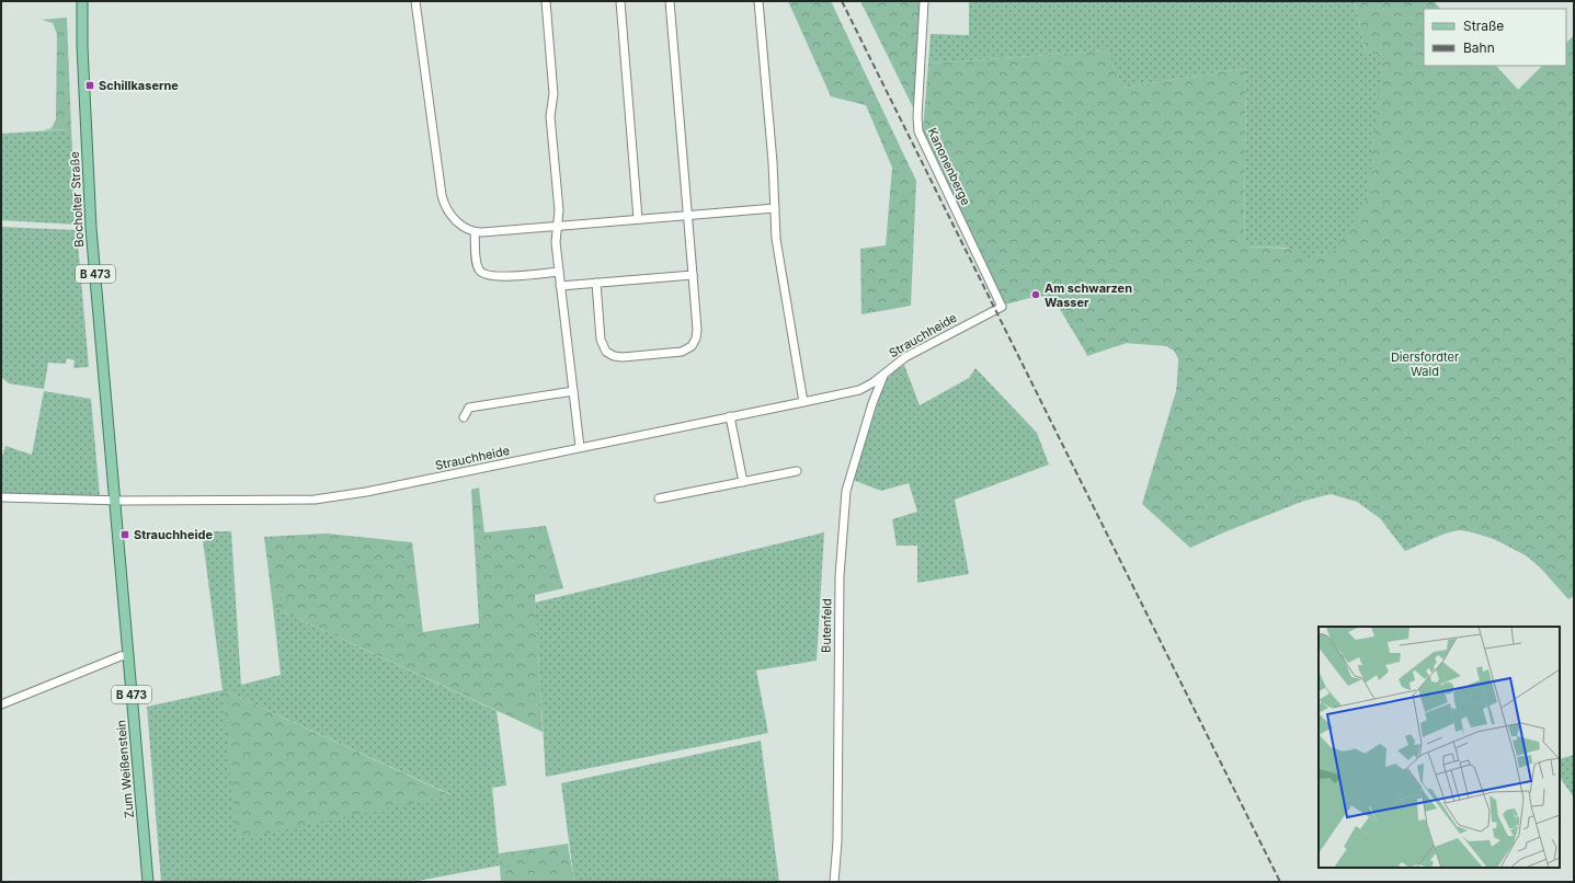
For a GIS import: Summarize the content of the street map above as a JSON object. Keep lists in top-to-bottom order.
{
  "streets": {
    "main road": ["Bocholter Straße", "B 473", "Zum Weißenstein"],
    "street": ["Kanonenberge", "Strauchheide", "Butenfeld"]
  },
  "crossings": [
    ["Kanonenberge", "Strauchheide"],
    ["Bocholter Straße", "Strauchheide"],
    ["Bocholter Straße", "Zum Weißenstein"],
    ["Strauchheide", "Butenfeld"],
    ["Strauchheide", "Zum Weißenstein"]
  ],
  "parks": ["Diersfordter Wald"],
  "places": {
    "transit": ["Schillkaserne", "Strauchheide"],
    "other": ["Am schwarzen Wasser"]
  },
  "legend": ["Straße", "Bahn"]
}
